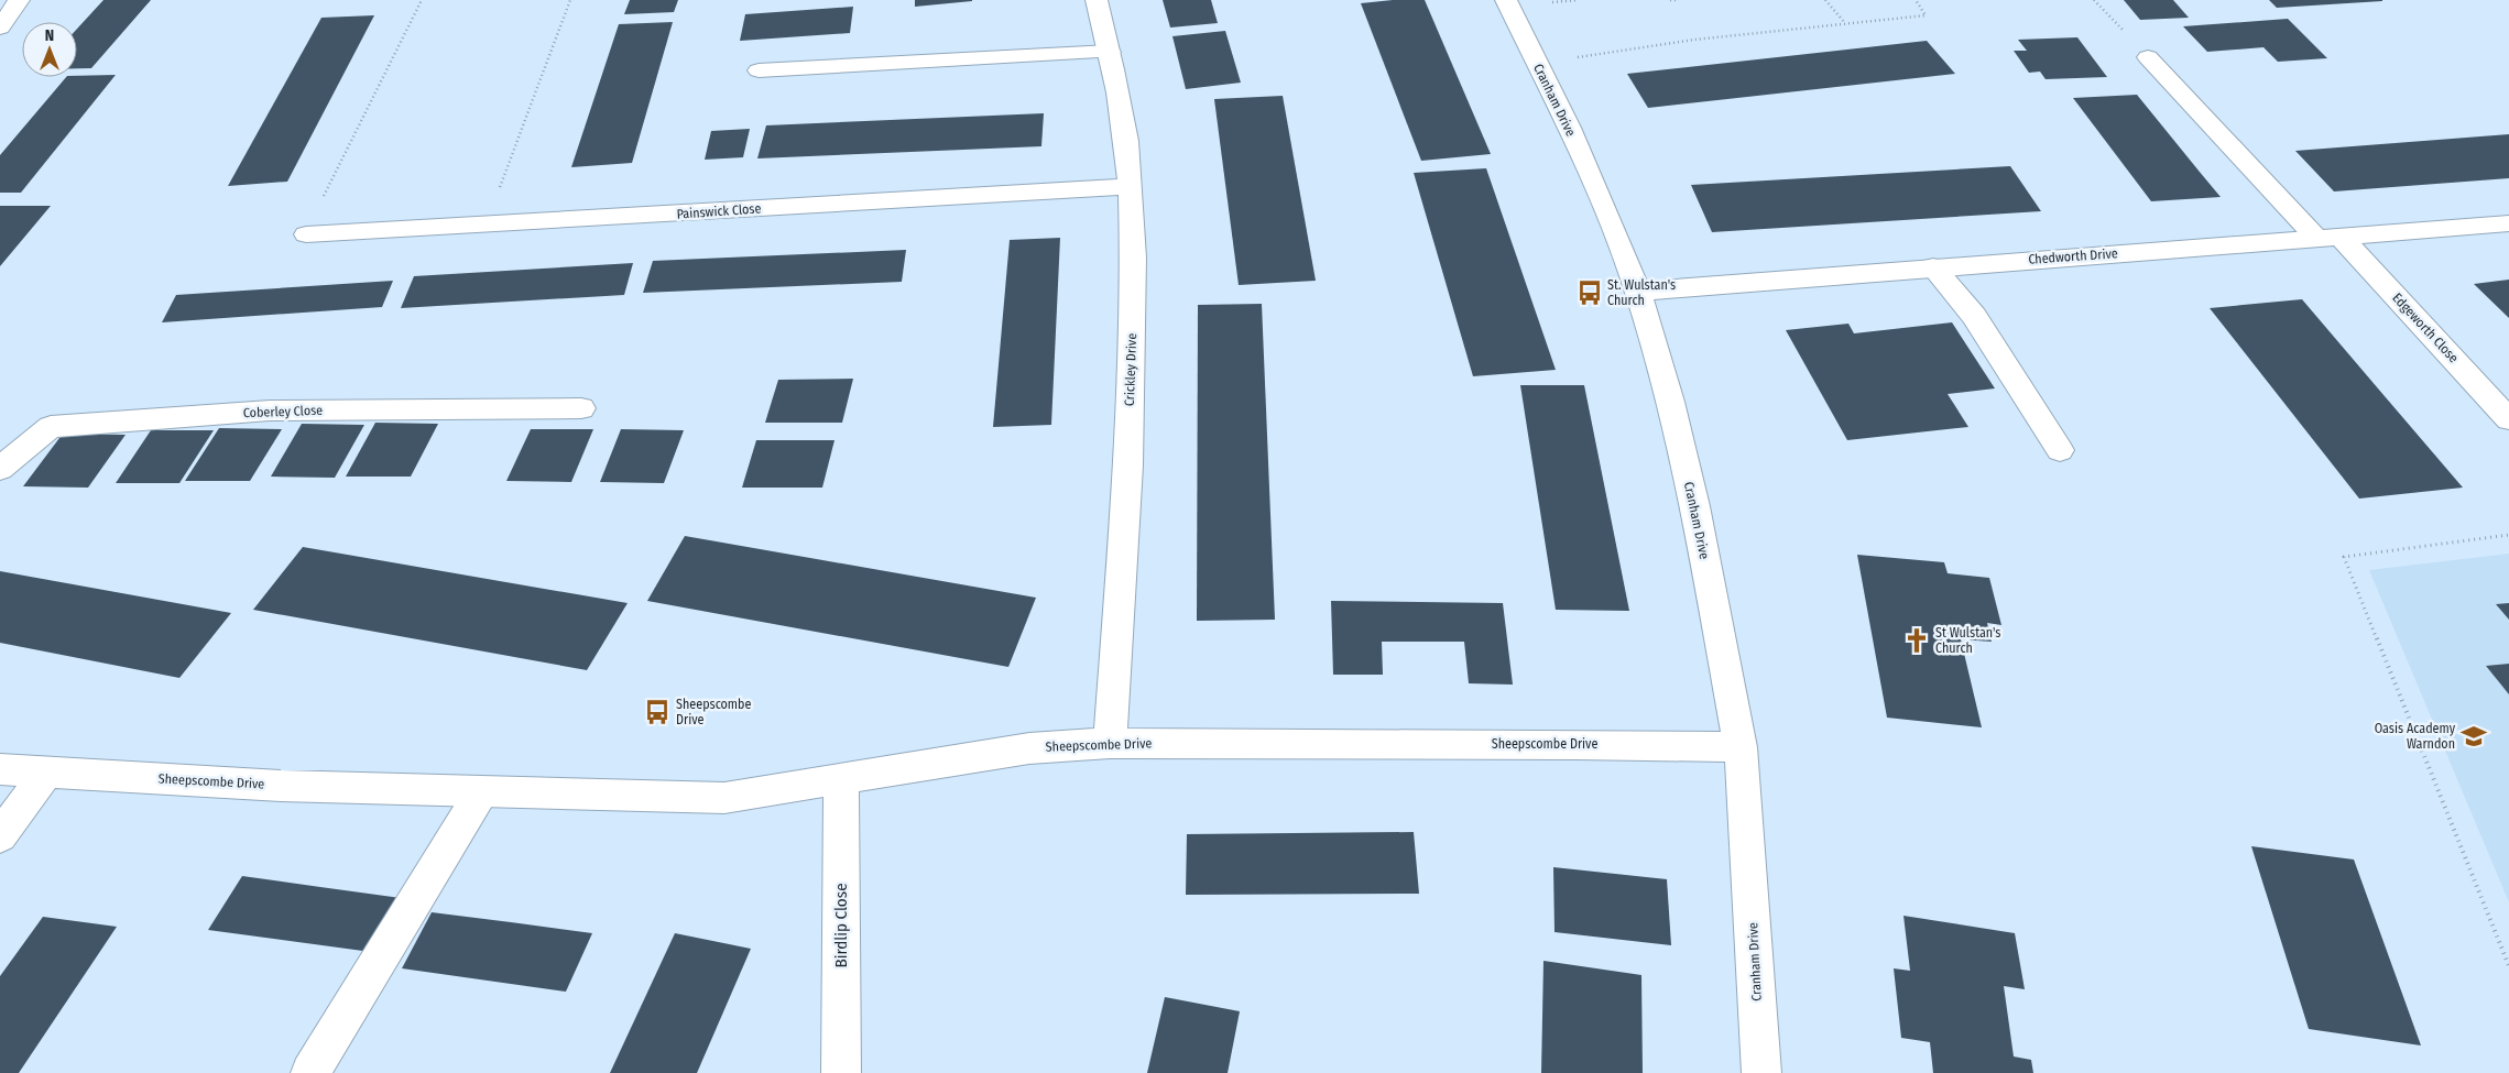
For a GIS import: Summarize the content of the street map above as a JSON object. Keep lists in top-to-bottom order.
{
  "streets": {
    "street": [
      "Cranham Drive",
      "Painswick Close",
      "Chedworth Drive",
      "Edgeworth Close",
      "Crickley Drive",
      "Coberley Close",
      "Sheepscombe Drive",
      "Birdlip Close"
    ]
  },
  "crossings": [
    ["Cranham Drive", "Chedworth Drive"],
    ["Cranham Drive", "Sheepscombe Drive"],
    ["Painswick Close", "Crickley Drive"],
    ["Chedworth Drive", "Edgeworth Close"],
    ["Crickley Drive", "Sheepscombe Drive"],
    ["Sheepscombe Drive", "Birdlip Close"]
  ],
  "places": {
    "bus stop": ["St. Wulstan's Church", "Sheepscombe Drive"],
    "church": ["St Wulstan's Church"],
    "school or university": ["Oasis Academy Warndon"]
  },
  "north": "top"
}
